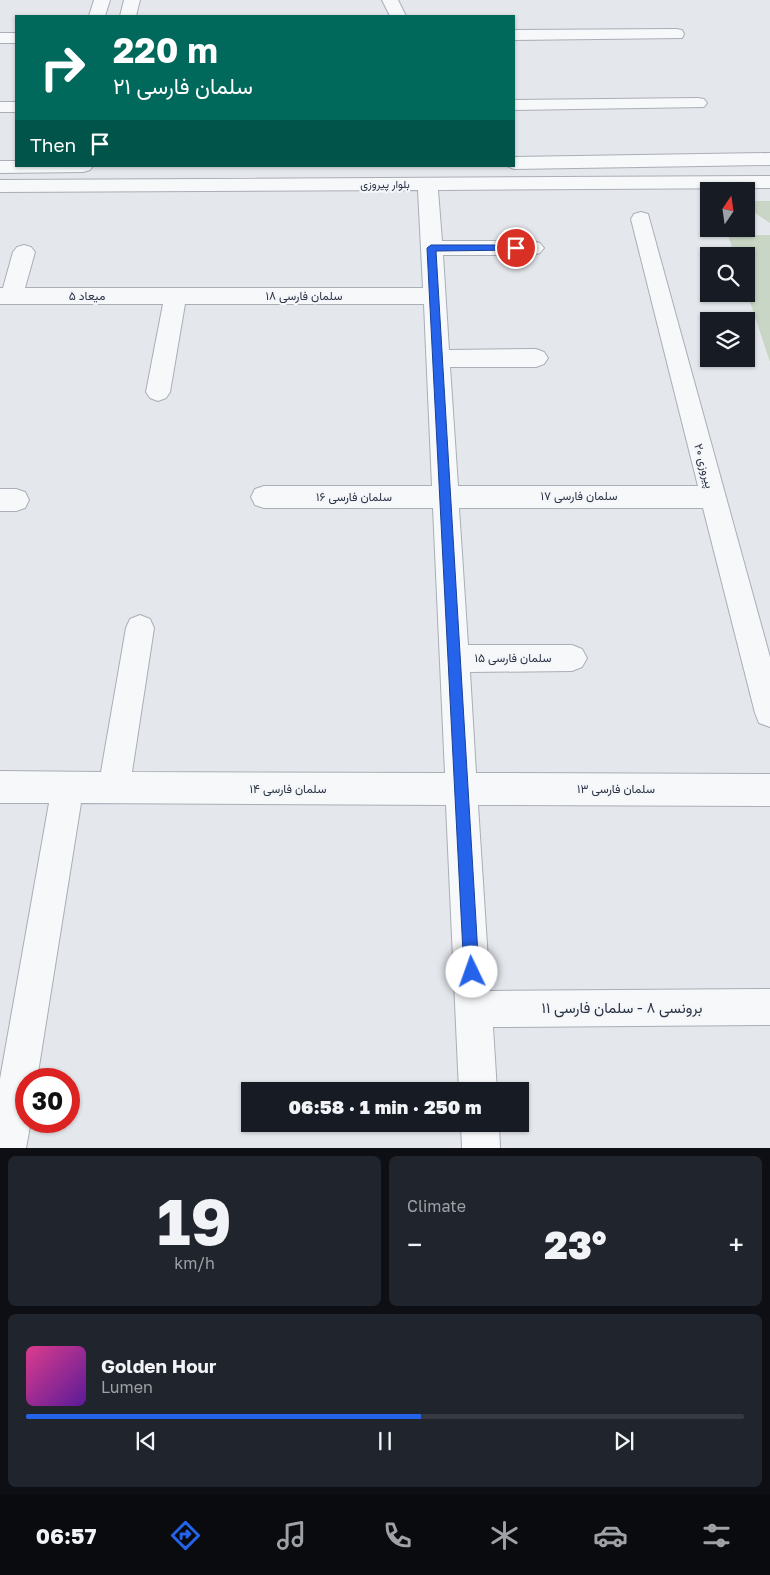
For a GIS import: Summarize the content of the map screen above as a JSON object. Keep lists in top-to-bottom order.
{
  "streets": {
    "street": [
      "بلوار پیروزی",
      "میعاد ۵",
      "سلمان فارسی ۱۸",
      "پیروزی ۲۰",
      "سلمان فارسی ۱۷",
      "سلمان فارسی ۱۶",
      "سلمان فارسی ۱۵",
      "سلمان فارسی ۱۴",
      "سلمان فارسی ۱۳",
      "برونسی ۸ - سلمان فارسی ۱۱"
    ]
  },
  "crossings": [
    ["میعاد ۵", "سلمان فارسی ۱۸"],
    ["پیروزی ۲۰", "سلمان فارسی ۱۷"],
    ["سلمان فارسی ۱۷", "سلمان فارسی ۱۶"],
    ["سلمان فارسی ۱۴", "سلمان فارسی ۱۳"]
  ],
  "north": "top",
  "page": {
    "turn": ["220 m", "سلمان فارسی ۲۱"],
    "then": "Then",
    "limit": "30",
    "trip": "06:58 · 1 min · 250 m",
    "tile": [
      ["19", "km/h"],
      "Climate"
    ],
    "heat": ["−", "23°", "+"],
    "song": ["Golden Hour", "Lumen"],
    "tabs": "06:57"
  }
}
